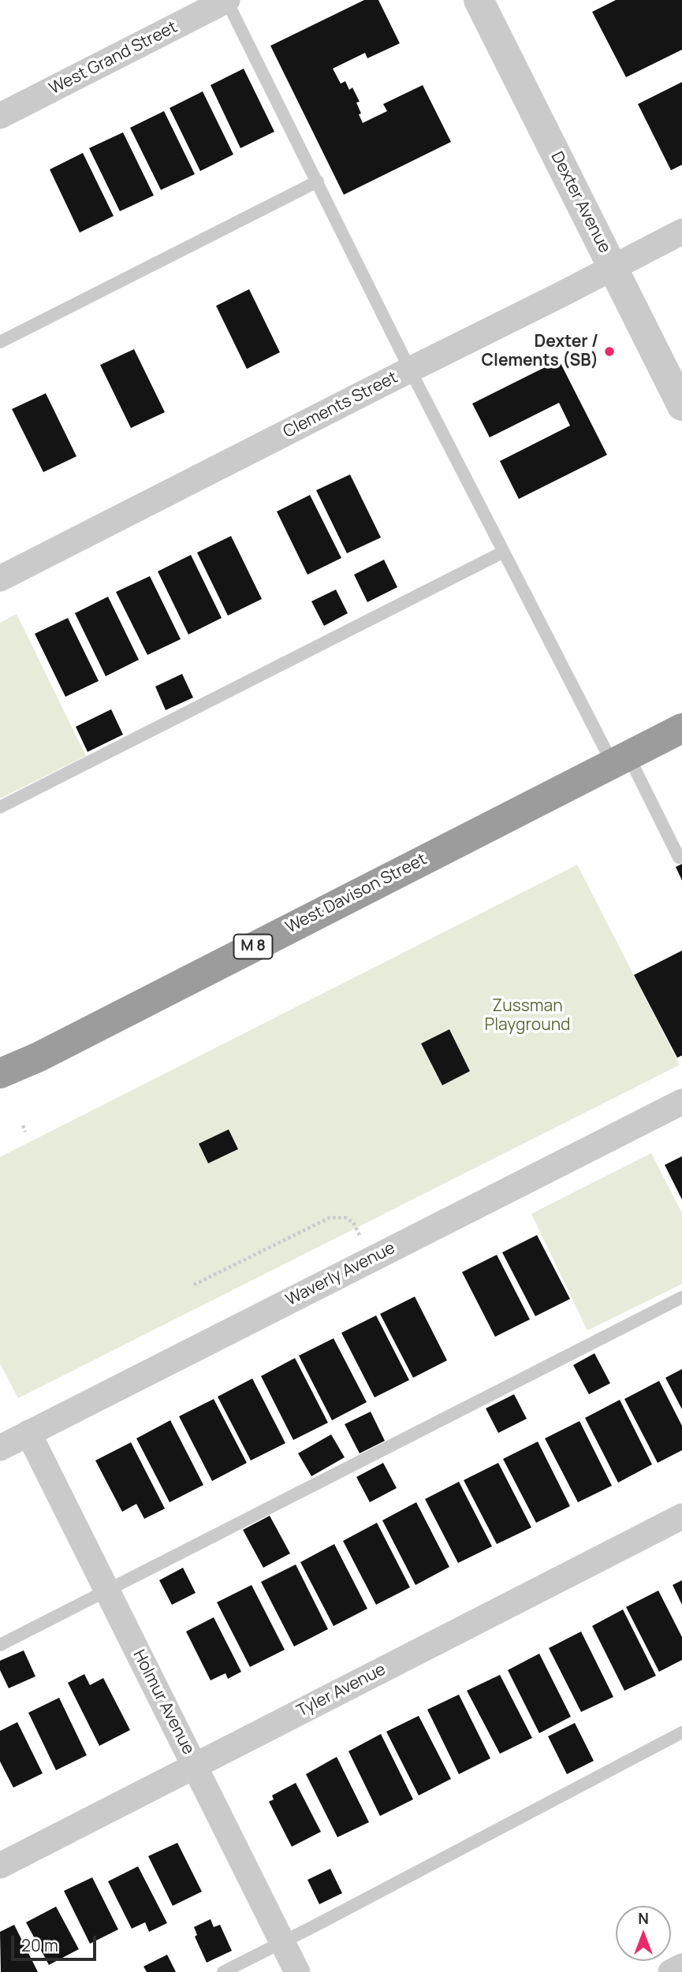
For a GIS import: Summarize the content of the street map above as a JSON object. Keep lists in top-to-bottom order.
{
  "streets": {
    "highway": ["West Davison Street", "M 8"],
    "street": [
      "West Grand Street",
      "Dexter Avenue",
      "Clements Street",
      "Waverly Avenue",
      "Tyler Avenue",
      "Holmur Avenue"
    ]
  },
  "crossings": [
    ["Dexter Avenue", "Clements Street"],
    ["Waverly Avenue", "Holmur Avenue"],
    ["Tyler Avenue", "Holmur Avenue"]
  ],
  "parks": ["Zussman Playground"],
  "places": ["Dexter / Clements (SB)"],
  "scale_bar": "20 m",
  "north": "top"
}
